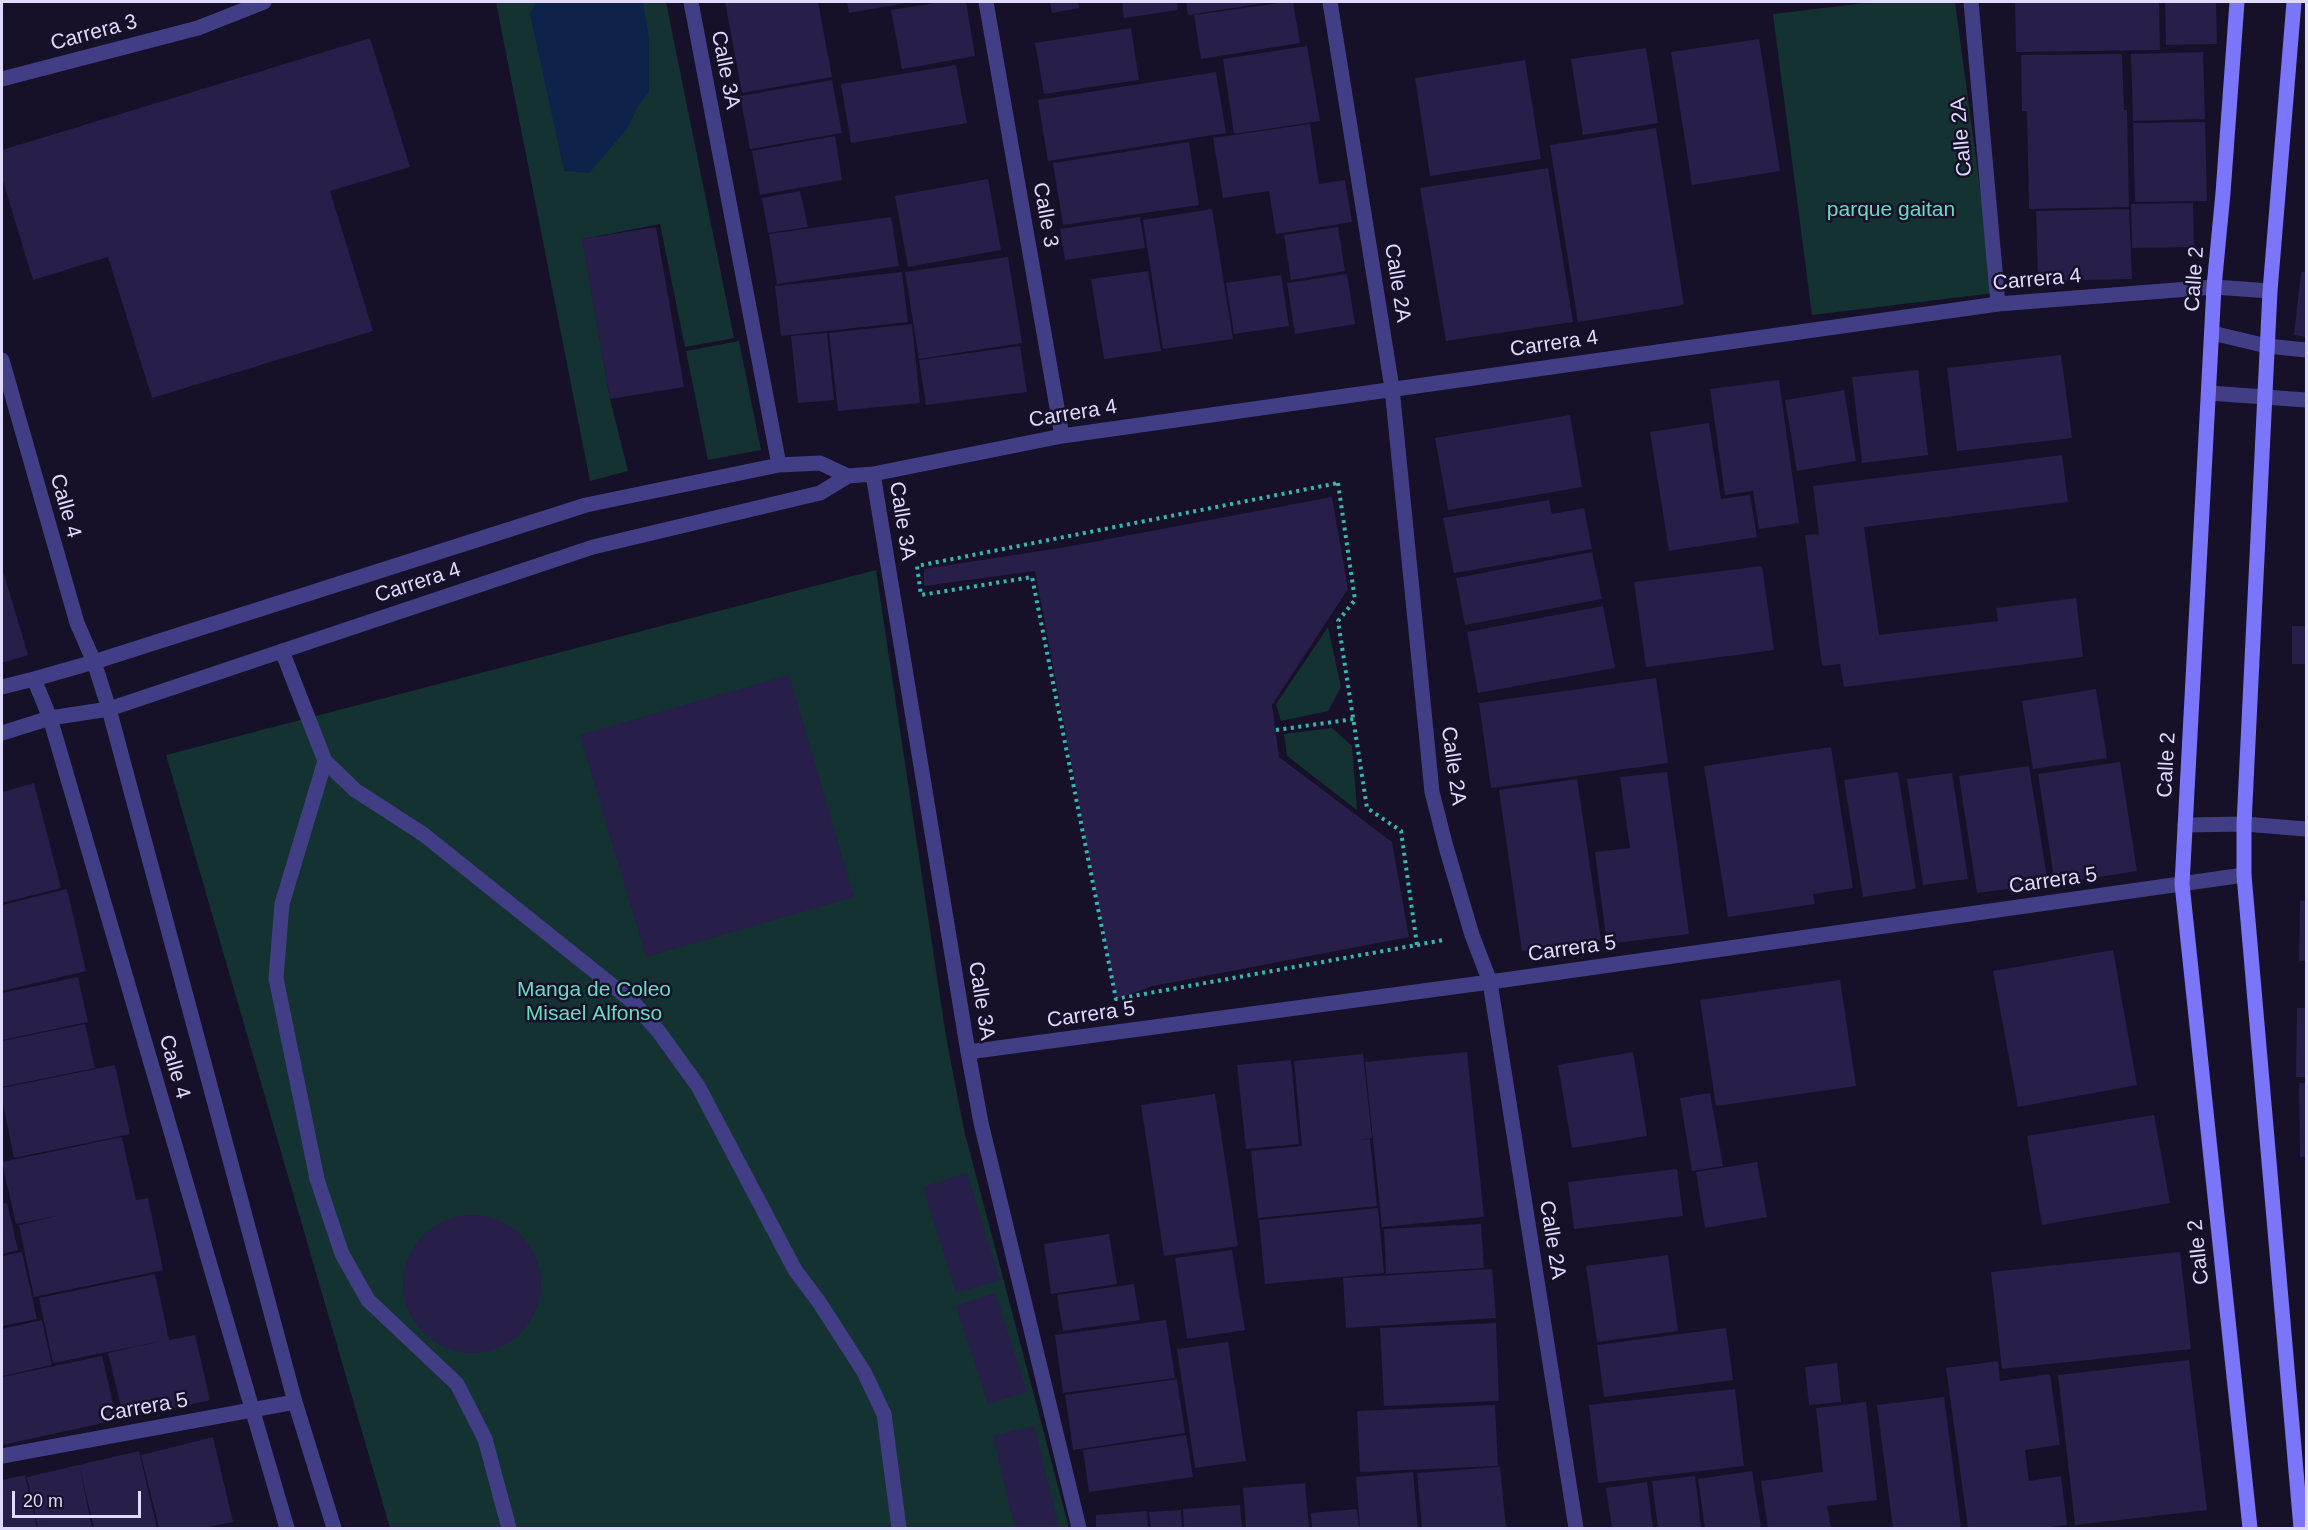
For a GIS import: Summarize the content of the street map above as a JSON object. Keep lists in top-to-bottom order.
{
  "streets": {
    "main road": ["Calle 2"],
    "street": [
      "Carrera 3",
      "Calle 3A",
      "Calle 2A",
      "Calle 3",
      "Carrera 4",
      "Calle 4",
      "Carrera 5"
    ]
  },
  "crossings": [
    ["Calle 3A", "Carrera 4"],
    ["Calle 3A", "Carrera 5"],
    ["Calle 2A", "Carrera 4"],
    ["Calle 2A", "Carrera 5"],
    ["Calle 3", "Carrera 4"],
    ["Calle 2", "Carrera 4"],
    ["Calle 2", "Carrera 5"],
    ["Carrera 4", "Calle 4"],
    ["Calle 4", "Carrera 5"]
  ],
  "parks": ["parque gaitan", "Manga de Coleo Misael Alfonso"],
  "scale_bar": "20 m"
}
